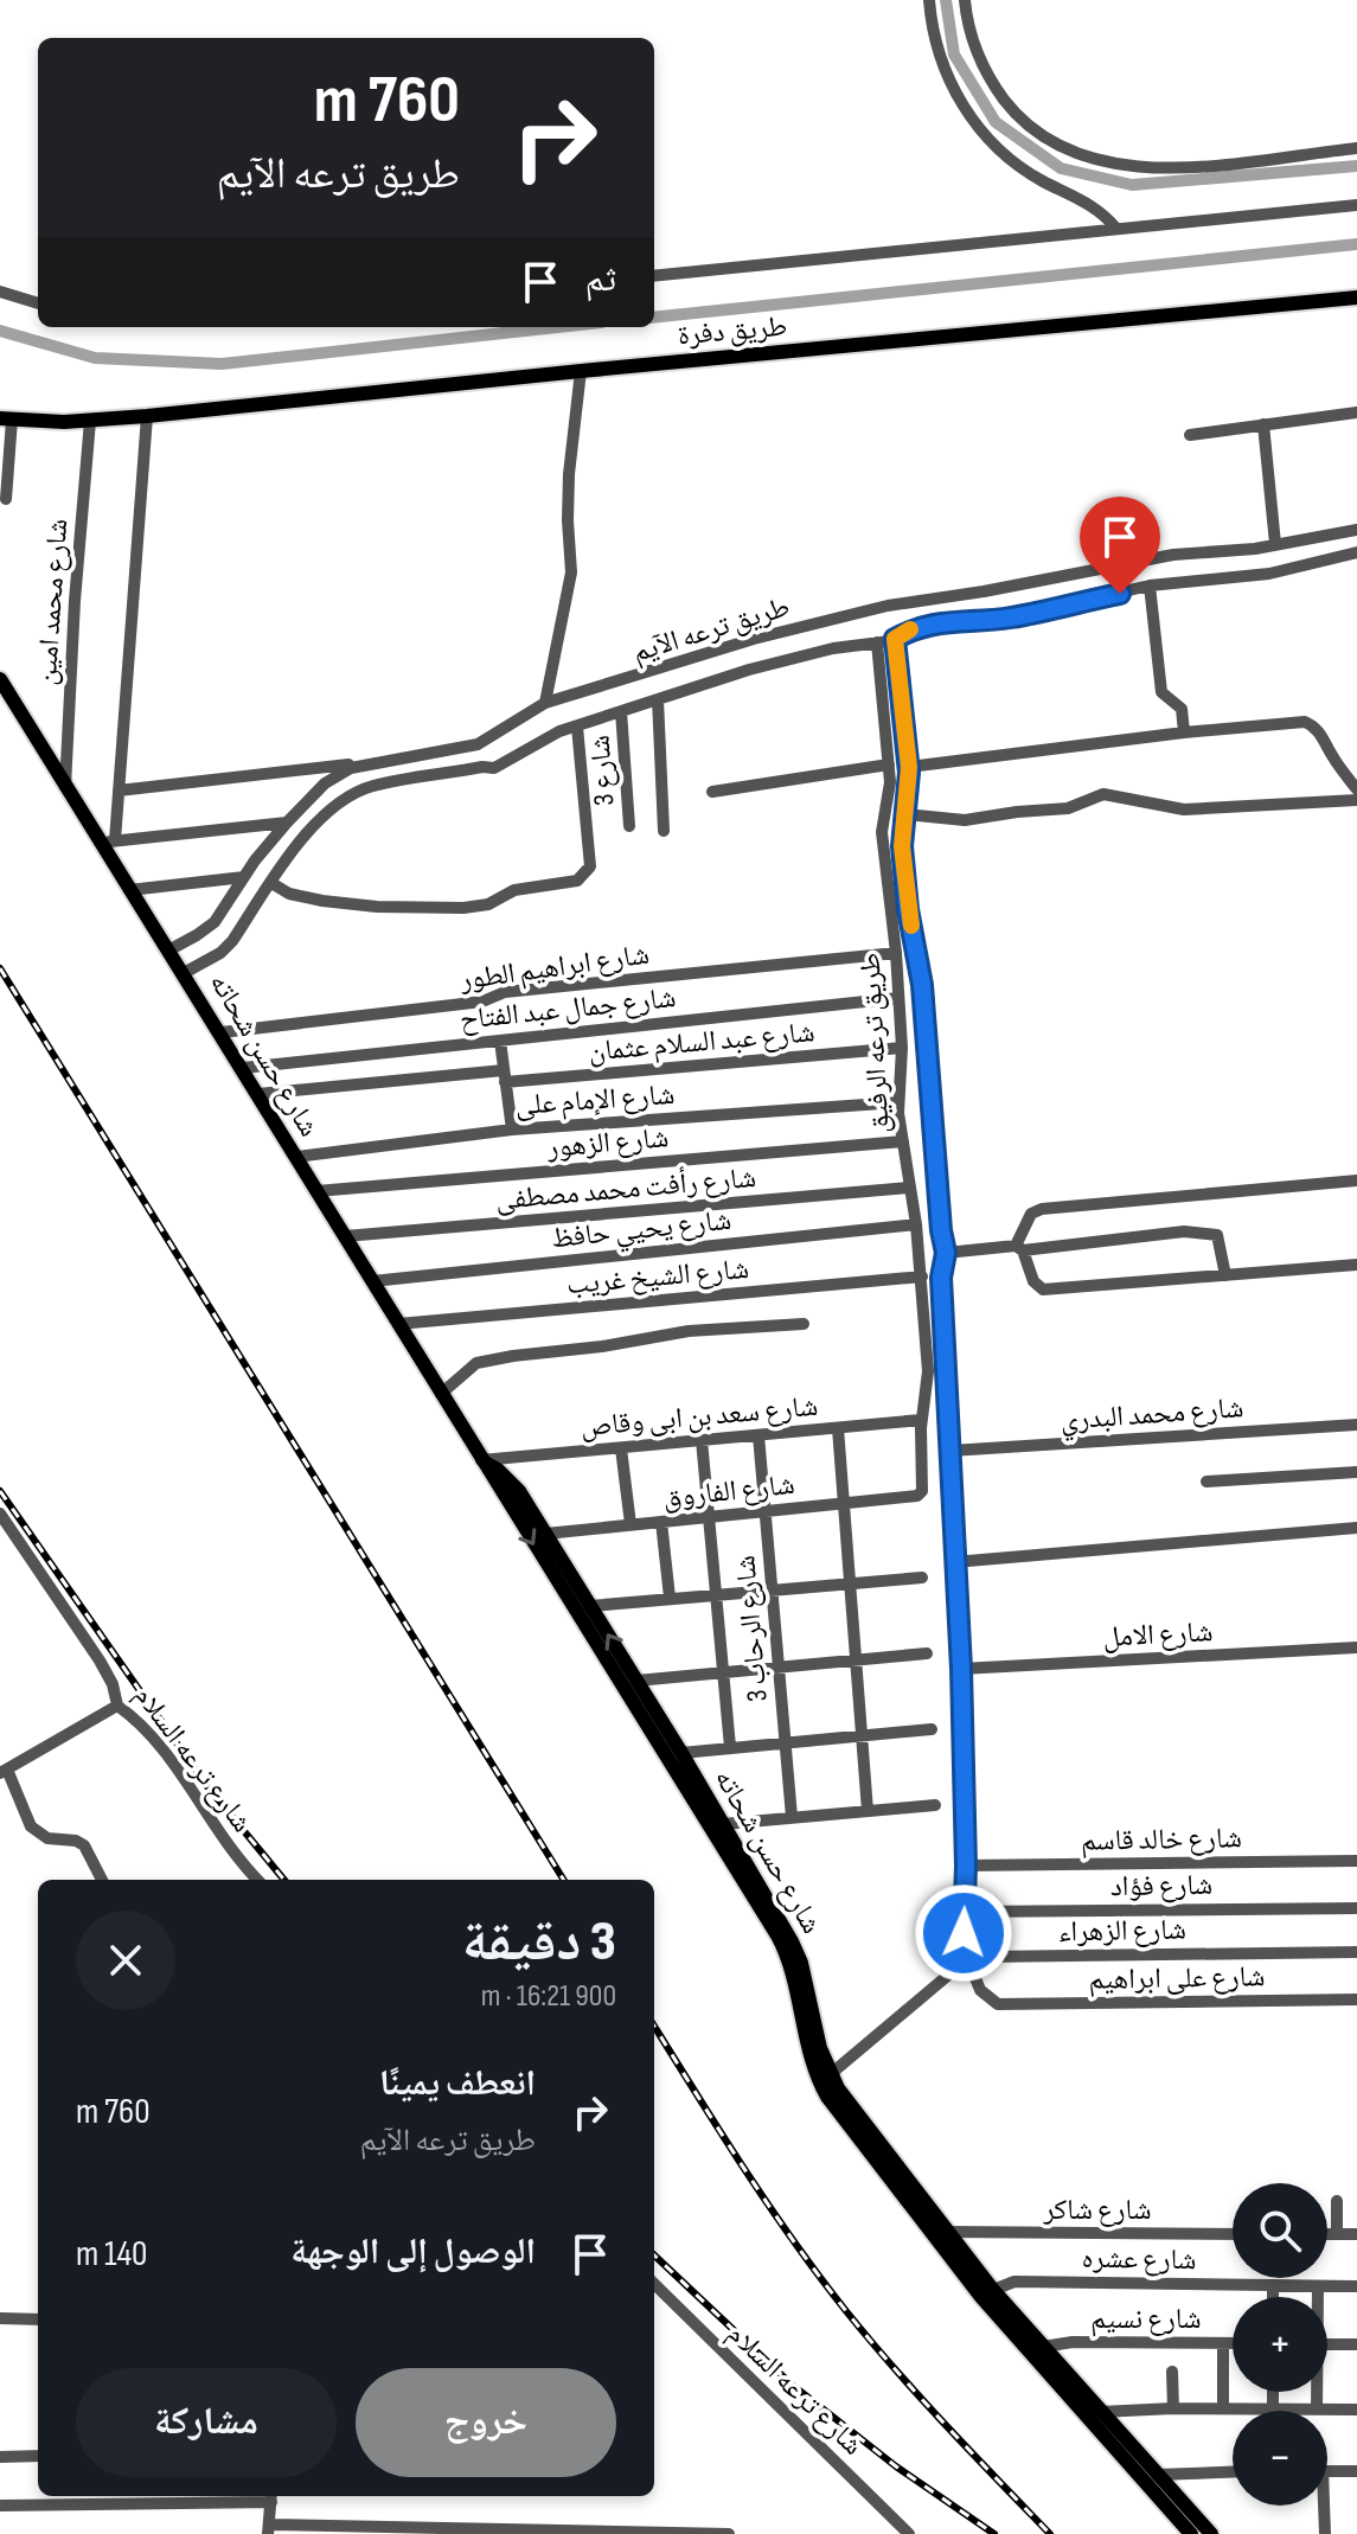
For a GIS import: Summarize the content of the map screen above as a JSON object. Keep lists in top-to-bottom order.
{
  "streets": {
    "main road": ["طريق دفرة", "شارع حسن شحاته"],
    "street": [
      "شارع محمد امين",
      "طريق ترعه الآيم",
      "شارع 3",
      "شارع ابراهيم الطور",
      "شارع جمال عبد الفتاح",
      "شارع عبد السلام عثمان",
      "طريق ترعه الرفيق",
      "شارع الإمام على",
      "شارع الزهور",
      "شارع رأفت محمد مصطفى",
      "شارع يحيي حافظ",
      "شارع الشيخ غريب",
      "شارع محمد البدري",
      "شارع سعد بن ابى وقاص",
      "شارع الفاروق",
      "شارع الرحاب 3",
      "شارع الامل",
      "شارع ترعه السلام",
      "شارع خالد قاسم",
      "شارع فؤاد",
      "شارع الزهراء",
      "شارع على ابراهيم",
      "شارع شاكر",
      "شارع عشره",
      "شارع نسيم"
    ]
  },
  "crossings": [
    ["طريق دفرة", "شارع محمد امين"],
    ["شارع محمد امين", "شارع حسن شحاته"],
    ["طريق ترعه الآيم", "شارع 3"],
    ["طريق ترعه الآيم", "طريق ترعه الرفيق"],
    ["طريق ترعه الآيم", "شارع حسن شحاته"],
    ["شارع ابراهيم الطور", "طريق ترعه الرفيق"],
    ["شارع ابراهيم الطور", "شارع حسن شحاته"],
    ["شارع جمال عبد الفتاح", "طريق ترعه الرفيق"],
    ["شارع جمال عبد الفتاح", "شارع حسن شحاته"],
    ["شارع عبد السلام عثمان", "طريق ترعه الرفيق"],
    ["شارع عبد السلام عثمان", "شارع حسن شحاته"],
    ["طريق ترعه الرفيق", "شارع الإمام على"],
    ["طريق ترعه الرفيق", "شارع الزهور"],
    ["طريق ترعه الرفيق", "شارع رأفت محمد مصطفى"],
    ["طريق ترعه الرفيق", "شارع يحيي حافظ"],
    ["طريق ترعه الرفيق", "شارع الشيخ غريب"],
    ["طريق ترعه الرفيق", "شارع محمد البدري"],
    ["طريق ترعه الرفيق", "شارع سعد بن ابى وقاص"],
    ["طريق ترعه الرفيق", "شارع الفاروق"],
    ["طريق ترعه الرفيق", "شارع الامل"],
    ["طريق ترعه الرفيق", "شارع خالد قاسم"],
    ["طريق ترعه الرفيق", "شارع فؤاد"],
    ["طريق ترعه الرفيق", "شارع الزهراء"],
    ["طريق ترعه الرفيق", "شارع على ابراهيم"],
    ["شارع حسن شحاته", "شارع الإمام على"],
    ["شارع حسن شحاته", "شارع الزهور"],
    ["شارع حسن شحاته", "شارع رأفت محمد مصطفى"],
    ["شارع حسن شحاته", "شارع يحيي حافظ"],
    ["شارع حسن شحاته", "شارع الشيخ غريب"],
    ["شارع حسن شحاته", "شارع سعد بن ابى وقاص"],
    ["شارع حسن شحاته", "شارع الفاروق"],
    ["شارع حسن شحاته", "شارع شاكر"],
    ["شارع حسن شحاته", "شارع عشره"],
    ["شارع حسن شحاته", "شارع نسيم"],
    ["شارع سعد بن ابى وقاص", "شارع الرحاب 3"],
    ["شارع الفاروق", "شارع الرحاب 3"],
    ["شارع الزهراء", "شارع على ابراهيم"]
  ],
  "page": {
    "turn": ["760 m", "طريق ترعه الآيم"],
    "then": "ثم",
    "heading": ["3 دقيقة", "900 m · 16:21"],
    "list": [
      {
        "name": "انعطف يمينًا",
        "note": "طريق ترعه الآيم",
        "value": "760 m"
      },
      {
        "name": "الوصول إلى الوجهة",
        "value": "140 m"
      }
    ],
    "map_buttons": ["+", "−"],
    "buttons": ["خروج", "مشاركة"]
  }
}
